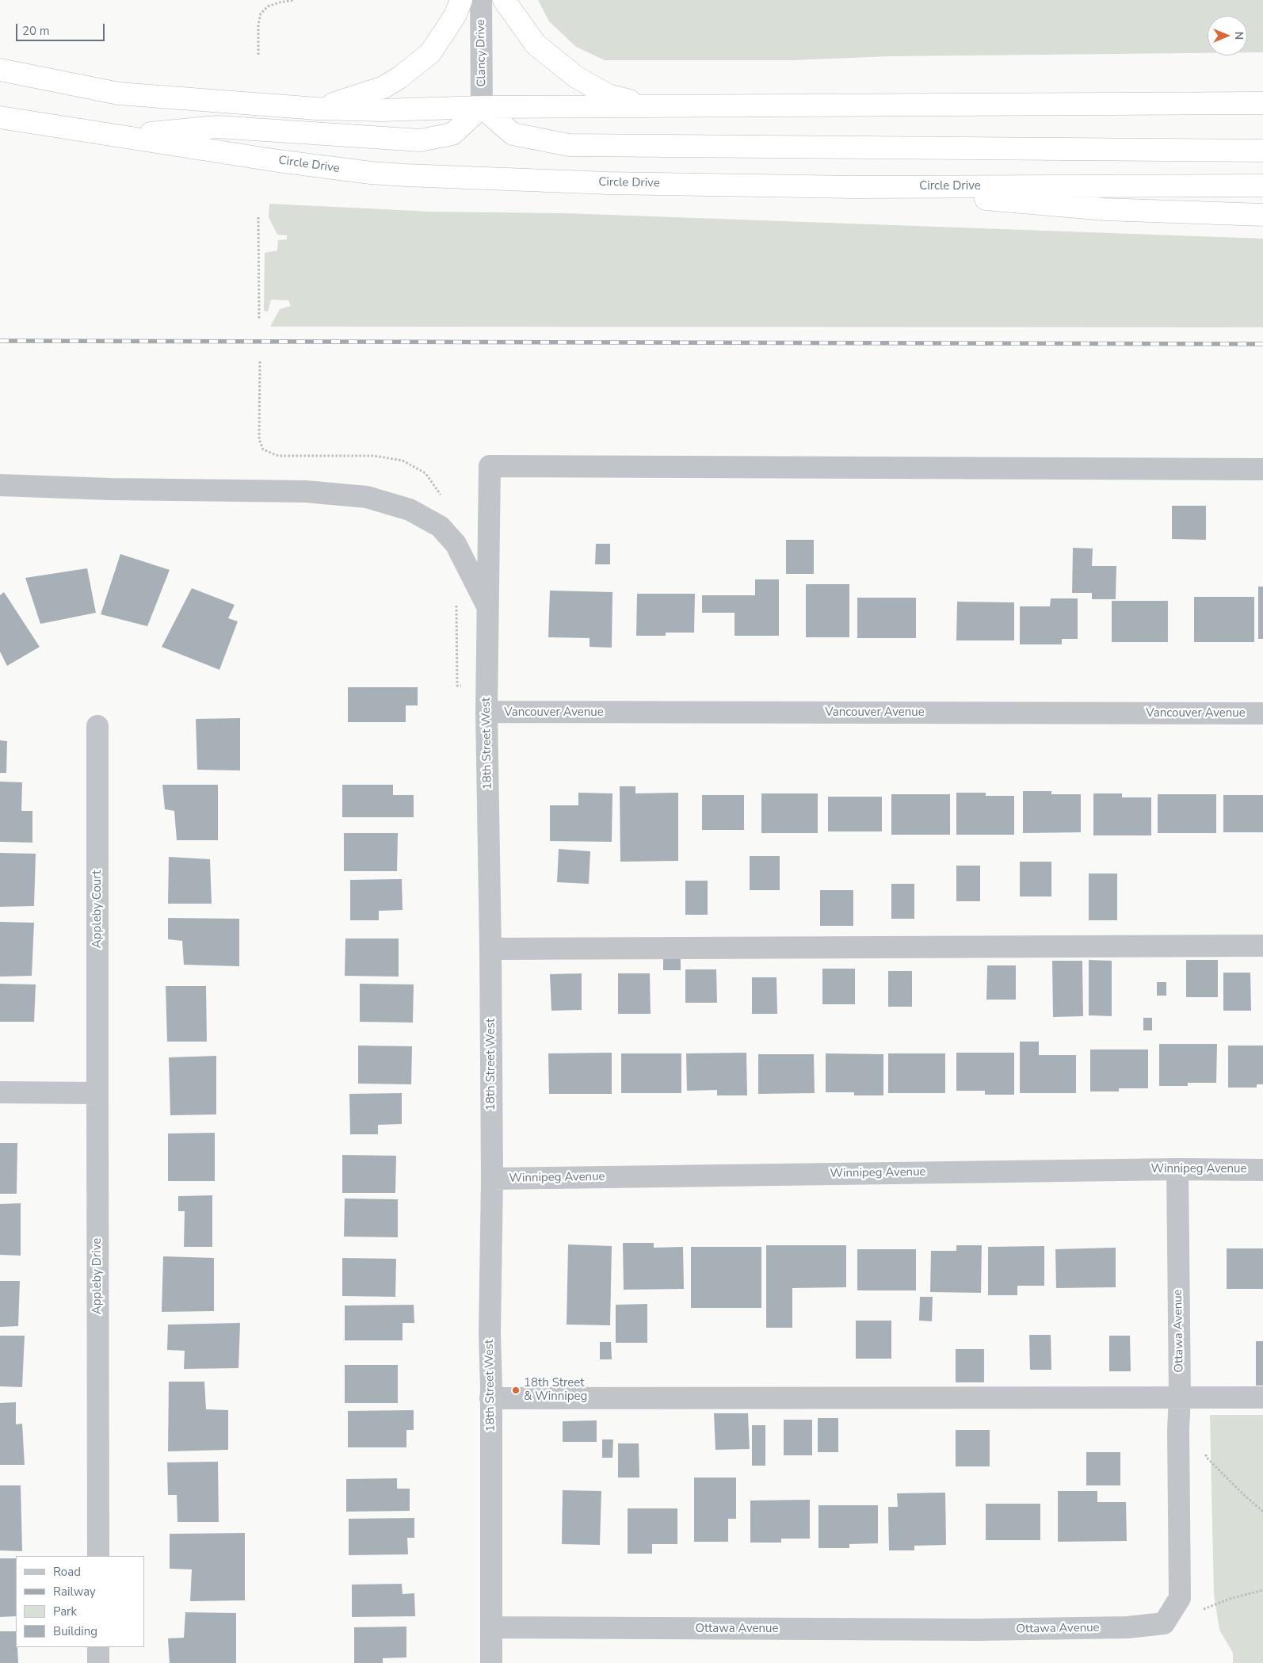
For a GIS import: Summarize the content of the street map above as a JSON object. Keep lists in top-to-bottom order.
{
  "streets": {
    "highway": ["Circle Drive"],
    "street": [
      "Clancy Drive",
      "Vancouver Avenue",
      "18th Street West",
      "Appleby Court",
      "Winnipeg Avenue",
      "Appleby Drive",
      "Ottawa Avenue"
    ]
  },
  "crossings": [
    ["Vancouver Avenue", "18th Street West"],
    ["18th Street West", "Winnipeg Avenue"],
    ["18th Street West", "Ottawa Avenue"],
    ["Appleby Court", "Appleby Drive"],
    ["Winnipeg Avenue", "Ottawa Avenue"]
  ],
  "places": ["18th Street & Winnipeg"],
  "legend": [
    "Road",
    "Railway",
    "Park",
    "Building"
  ],
  "scale_bar": "20 m",
  "north": "right"
}
